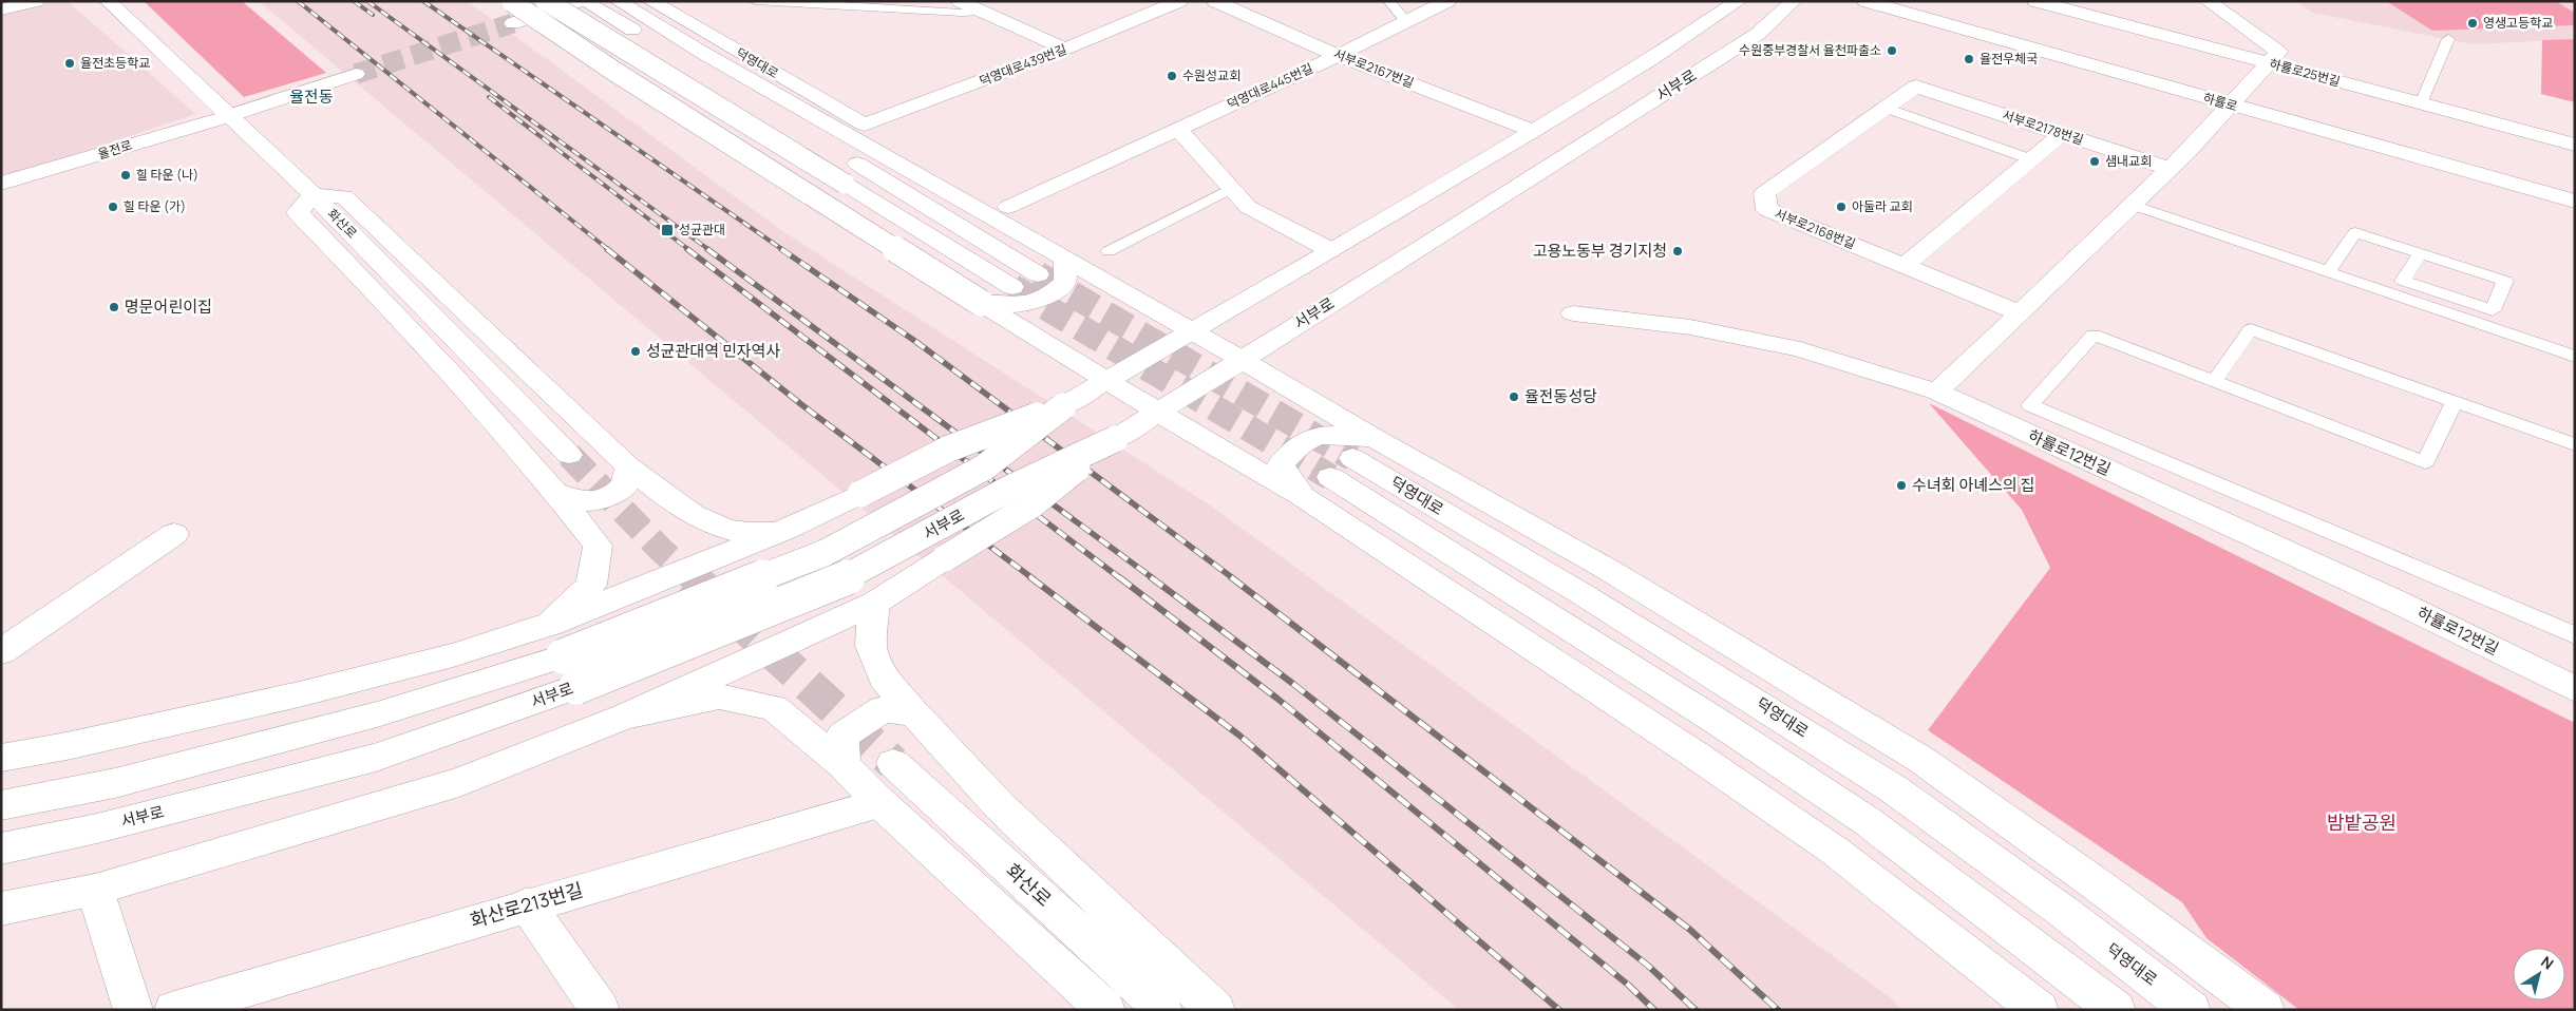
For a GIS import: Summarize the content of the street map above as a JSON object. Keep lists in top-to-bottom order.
{
  "streets": {
    "street": [
      "덕영대로",
      "덕영대로439번길",
      "서부로2167번길",
      "하률로25번길",
      "서부로",
      "덕영대로445번길",
      "하률로",
      "서부로2178번길",
      "율전로",
      "화산로",
      "서부로2168번길",
      "하률로12번길",
      "화산로213번길"
    ]
  },
  "crossings": [
    ["덕영대로", "덕영대로439번길"],
    ["서부로2167번길", "서부로"],
    ["서부로2167번길", "덕영대로445번길"],
    ["서부로2178번길", "서부로2168번길"],
    ["율전로", "화산로"]
  ],
  "districts": ["율전동"],
  "parks": ["밤밭공원"],
  "places": {
    "other": [
      "영생고등학교",
      "수원중부경찰서 율천파출소",
      "율전우체국",
      "율전초등학교",
      "수원성교회",
      "샘내교회",
      "힐 타운 (나)",
      "힐 타운 (가)",
      "아둘라 교회",
      "고용노동부 경기지청",
      "명문어린이집",
      "성균관대역 민자역사",
      "율전동성당",
      "수녀회 아녜스의 집"
    ],
    "transit": ["성균관대"]
  },
  "north": "top right"
}
